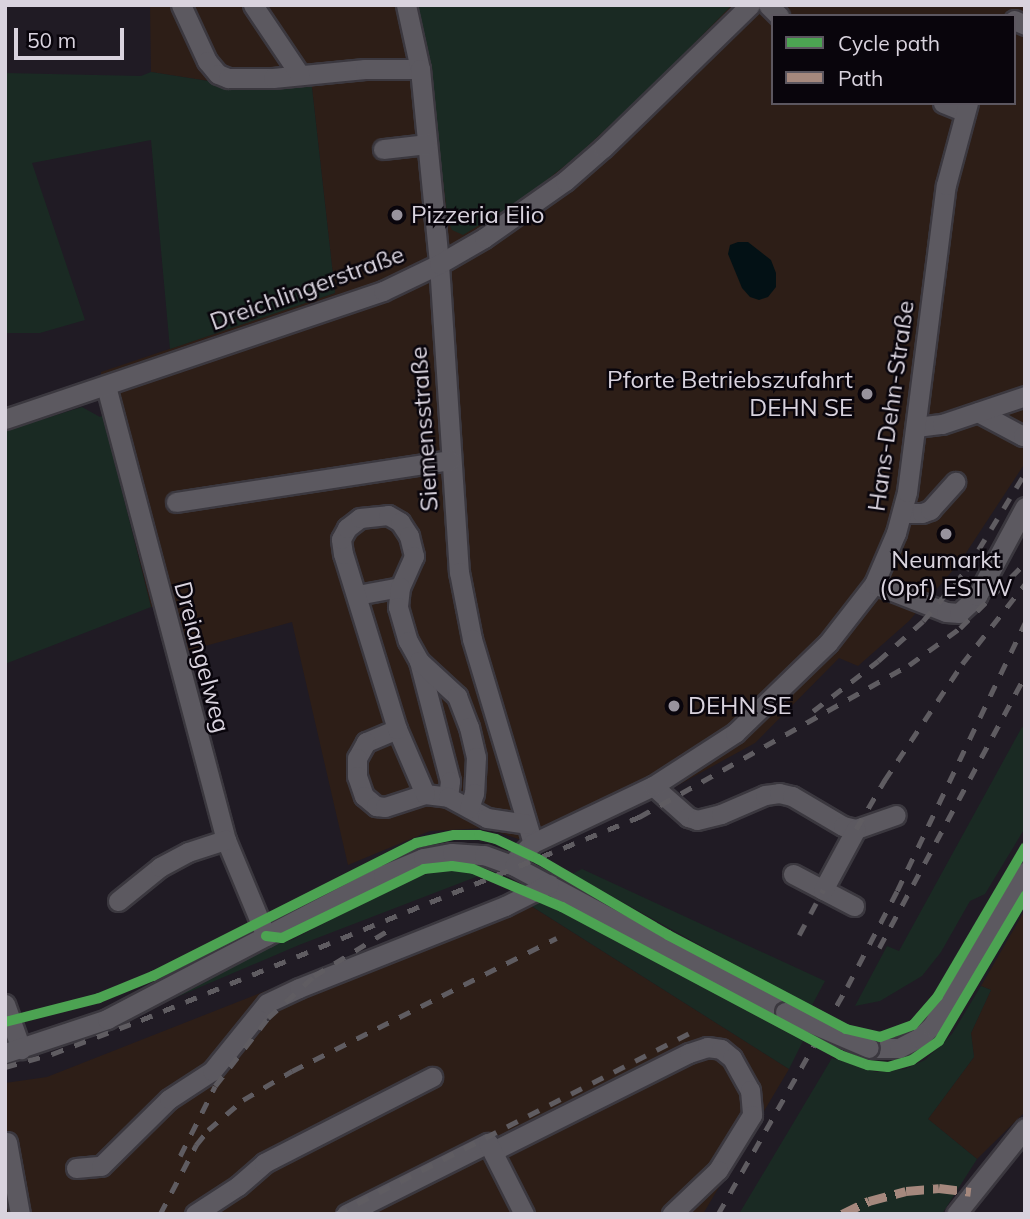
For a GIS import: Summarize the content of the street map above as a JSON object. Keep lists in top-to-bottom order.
{
  "streets": {
    "street": [
      "Dreichlingerstraße",
      "Hans-Dehn-Straße",
      "Siemensstraße",
      "Dreiangelweg"
    ]
  },
  "crossings": [
    ["Dreichlingerstraße", "Siemensstraße"],
    ["Dreichlingerstraße", "Dreiangelweg"],
    ["Hans-Dehn-Straße", "Siemensstraße"]
  ],
  "places": [
    "Pizzeria Elio",
    "Pforte Betriebszufahrt DEHN SE",
    "Neumarkt (Opf) ESTW",
    "DEHN SE"
  ],
  "legend": ["Cycle path", "Path"],
  "scale_bar": "50 m"
}
